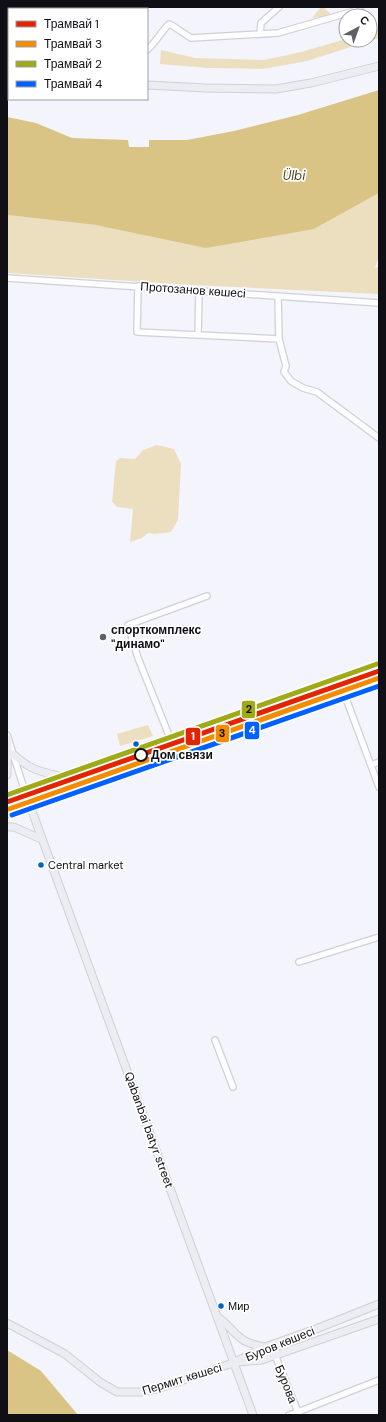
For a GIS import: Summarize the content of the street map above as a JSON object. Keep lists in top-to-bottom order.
{
  "streets": {
    "main road": ["Qabanbai batyr street", "Буров көшесі", "Пермит көшесі"],
    "street": ["Протозанов көшесі", "Бурова"]
  },
  "crossings": [
    ["Qabanbai batyr street", "Буров көшесі"],
    ["Qabanbai batyr street", "Пермит көшесі"],
    ["Буров көшесі", "Пермит көшесі"],
    ["Буров көшесі", "Бурова"]
  ],
  "water": ["Ülbi"],
  "places": [
    "спорткомплекс \"динамо\"",
    "Дом связи",
    "Central market",
    "Мир"
  ],
  "lines": [
    "tram line 2",
    "tram line 1",
    "tram line 3",
    "tram line 4"
  ],
  "legend": [
    "Трамвай 1",
    "Трамвай 3",
    "Трамвай 2",
    "Трамвай 4"
  ],
  "north": "top right"
}
